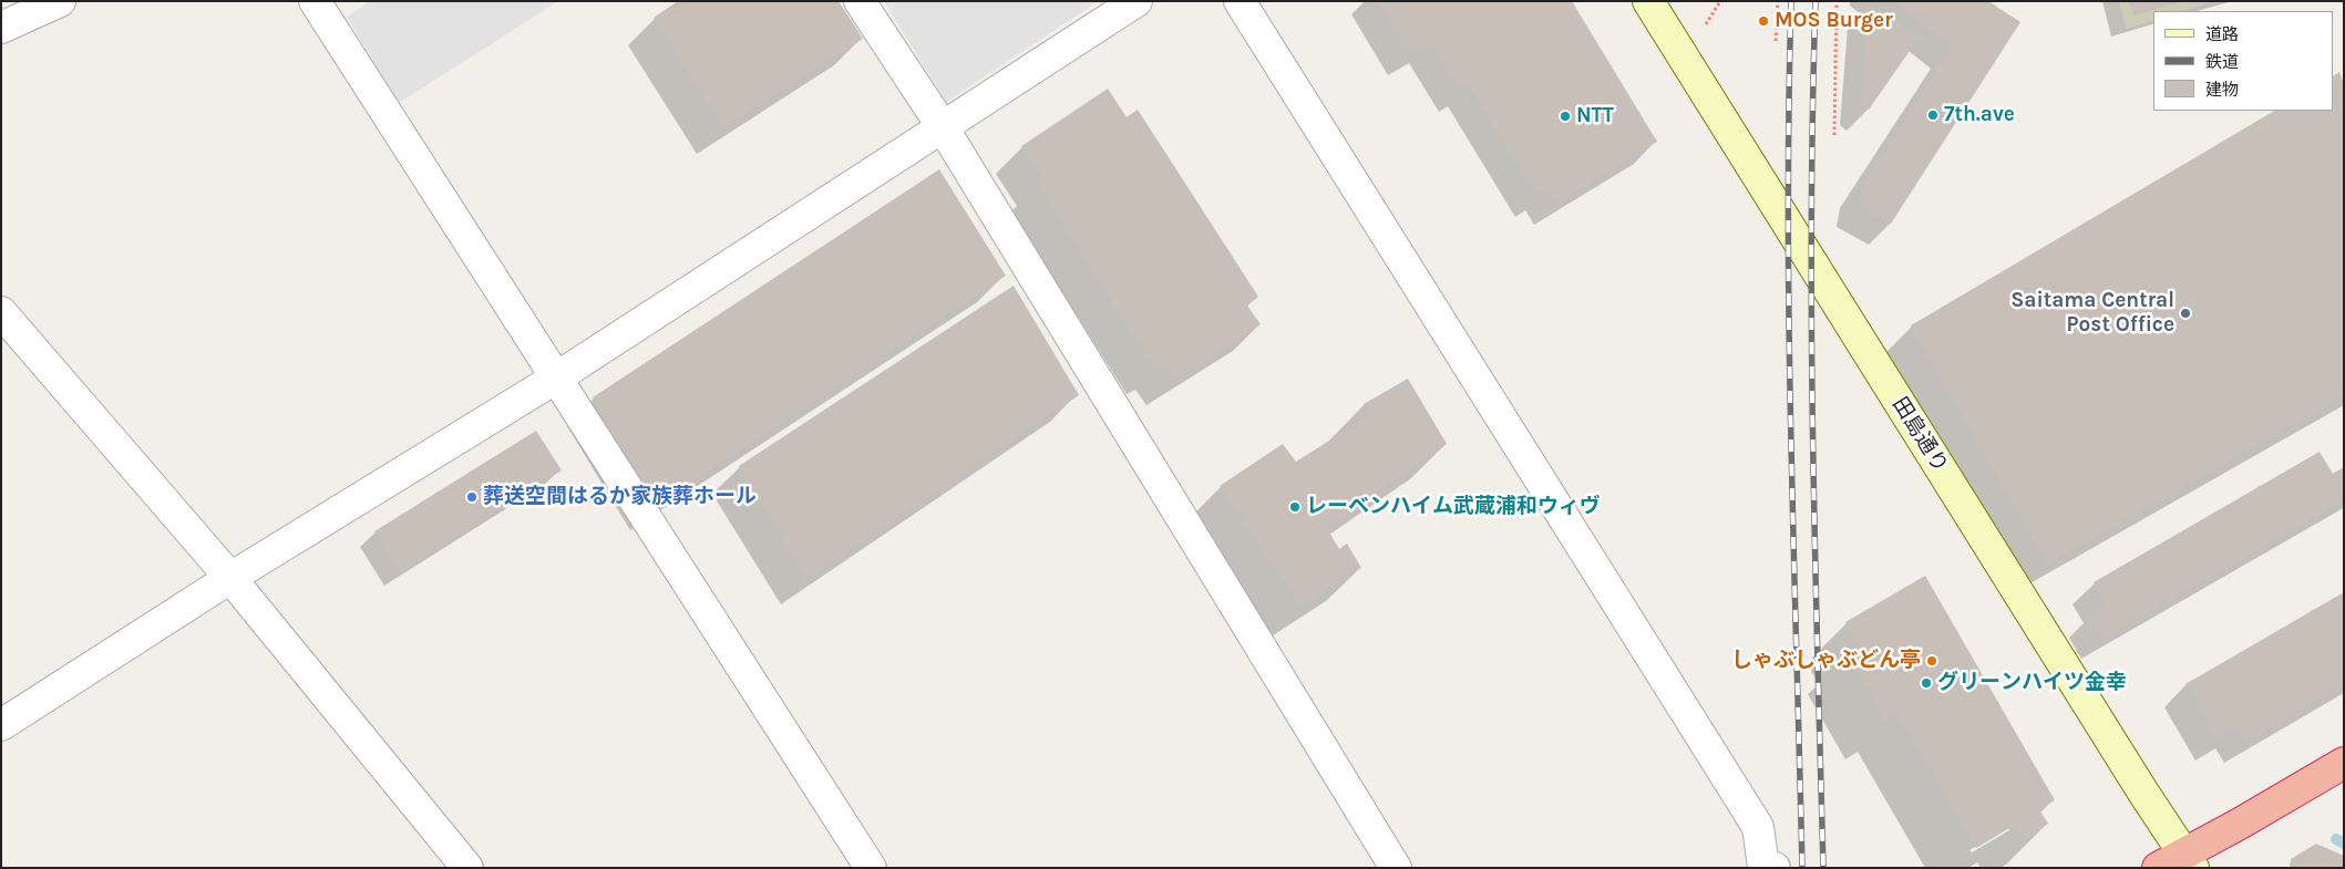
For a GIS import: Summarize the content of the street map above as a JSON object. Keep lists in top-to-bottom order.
{
  "streets": {
    "main road": ["田島通り"]
  },
  "places": [
    "MOS Burger",
    "7th.ave",
    "NTT",
    "Saitama Central Post Office",
    "葬送空間はるか家族葬ホール",
    "レーベンハイム武蔵浦和ウィヴ",
    "しゃぶしゃぶどん亭",
    "グリーンハイツ金幸"
  ],
  "legend": ["道路", "鉄道", "建物"]
}
